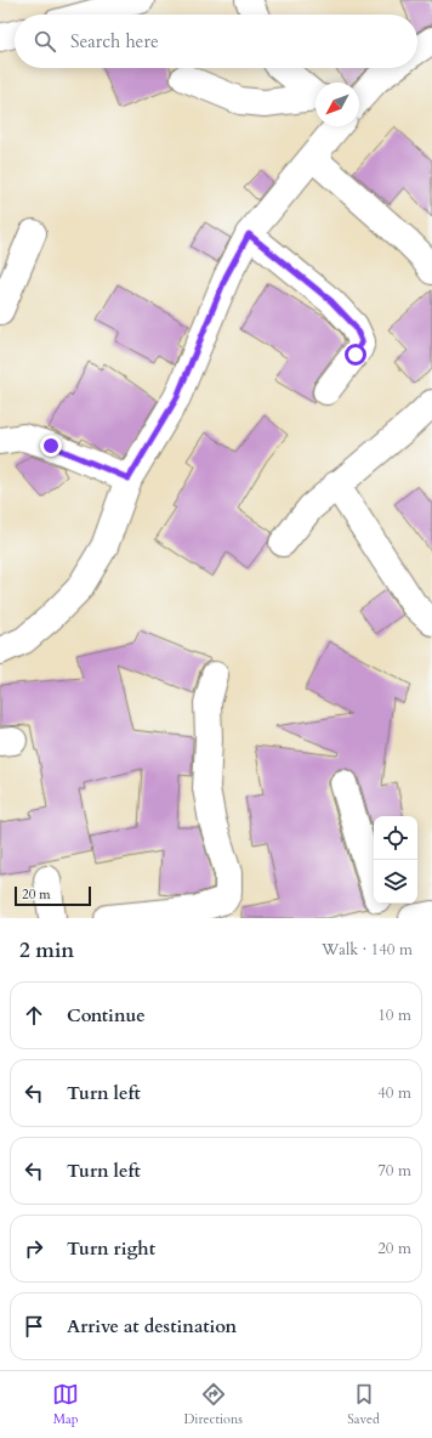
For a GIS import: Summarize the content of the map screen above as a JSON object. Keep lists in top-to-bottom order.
{
  "scale_bar": "20 m",
  "north": "bottom left",
  "page": {
    "search": "Search here",
    "scale": "20 m",
    "heading": ["2 min", "Walk · 140 m"],
    "list": [
      ["Continue", "10 m"],
      ["Turn left", "40 m"],
      ["Turn left", "70 m"],
      ["Turn right", "20 m"],
      "Arrive at destination"
    ],
    "nav": ["Map", "Directions", "Saved"]
  }
}
